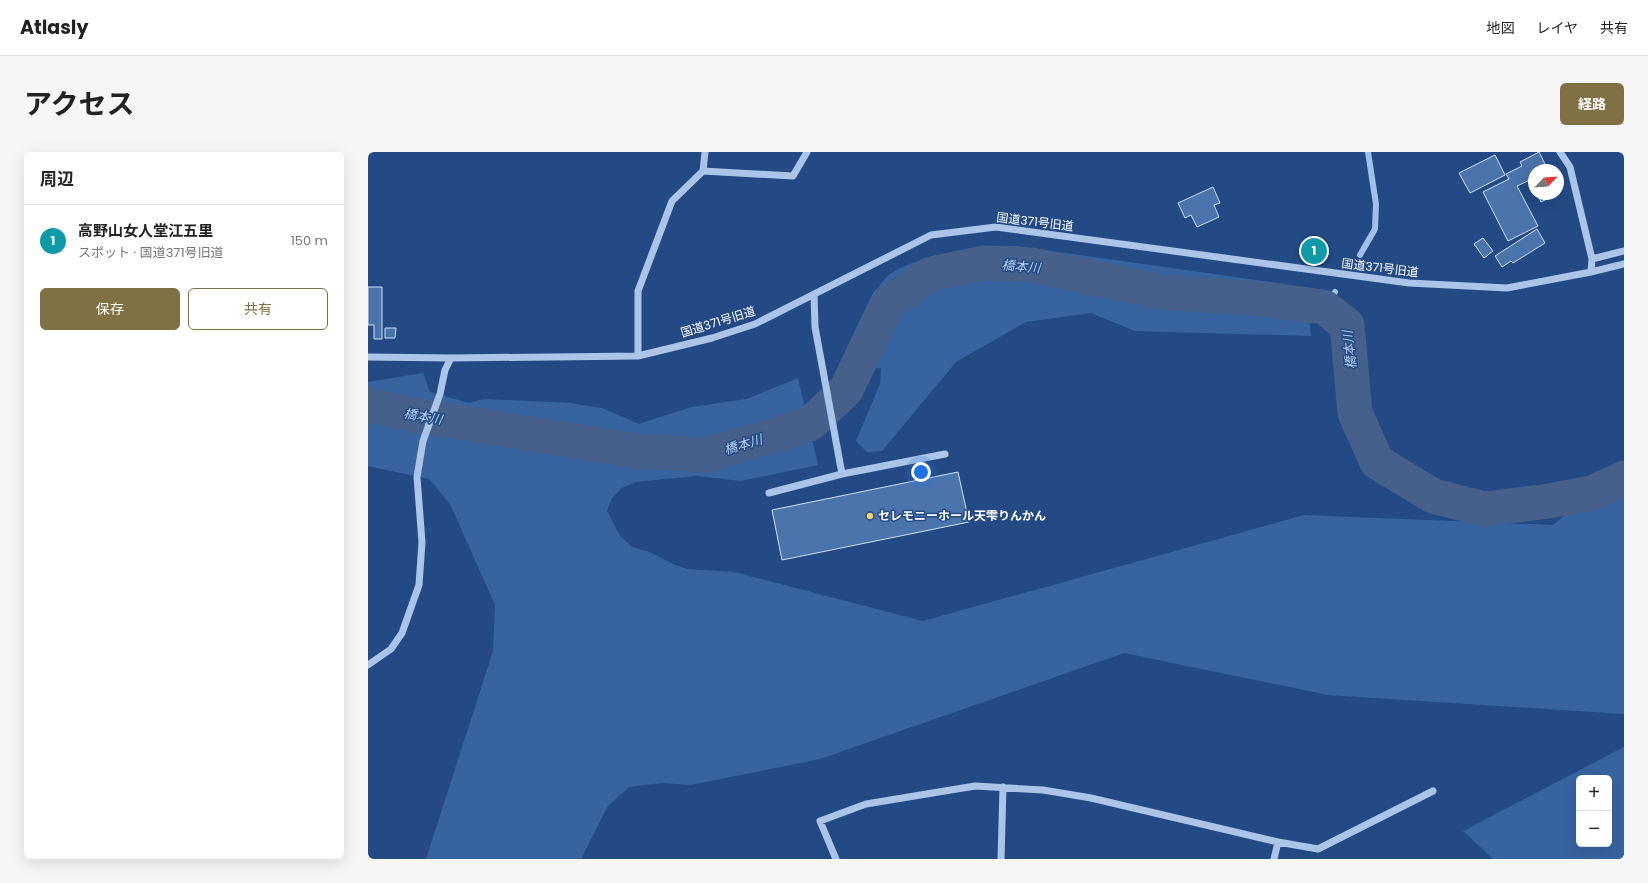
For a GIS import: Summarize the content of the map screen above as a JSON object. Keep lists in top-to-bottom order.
{
  "streets": {
    "street": ["国道371号旧道"]
  },
  "water": ["橋本川"],
  "places": ["セレモニーホール天雫りんかん"],
  "north": "top right",
  "page": {
    "header": "Atlasly",
    "nav": ["地図", "レイヤ", "共有"],
    "title": "アクセス",
    "buttons": [
      "経路",
      ["保存", "共有"]
    ],
    "heading": "周辺",
    "list": [
      {
        "mark": "1",
        "name": "高野山女人堂江五里",
        "note": "スポット · 国道371号旧道",
        "value": "150 m"
      }
    ],
    "pins": "1",
    "map_buttons": ["+", "−"]
  }
}
